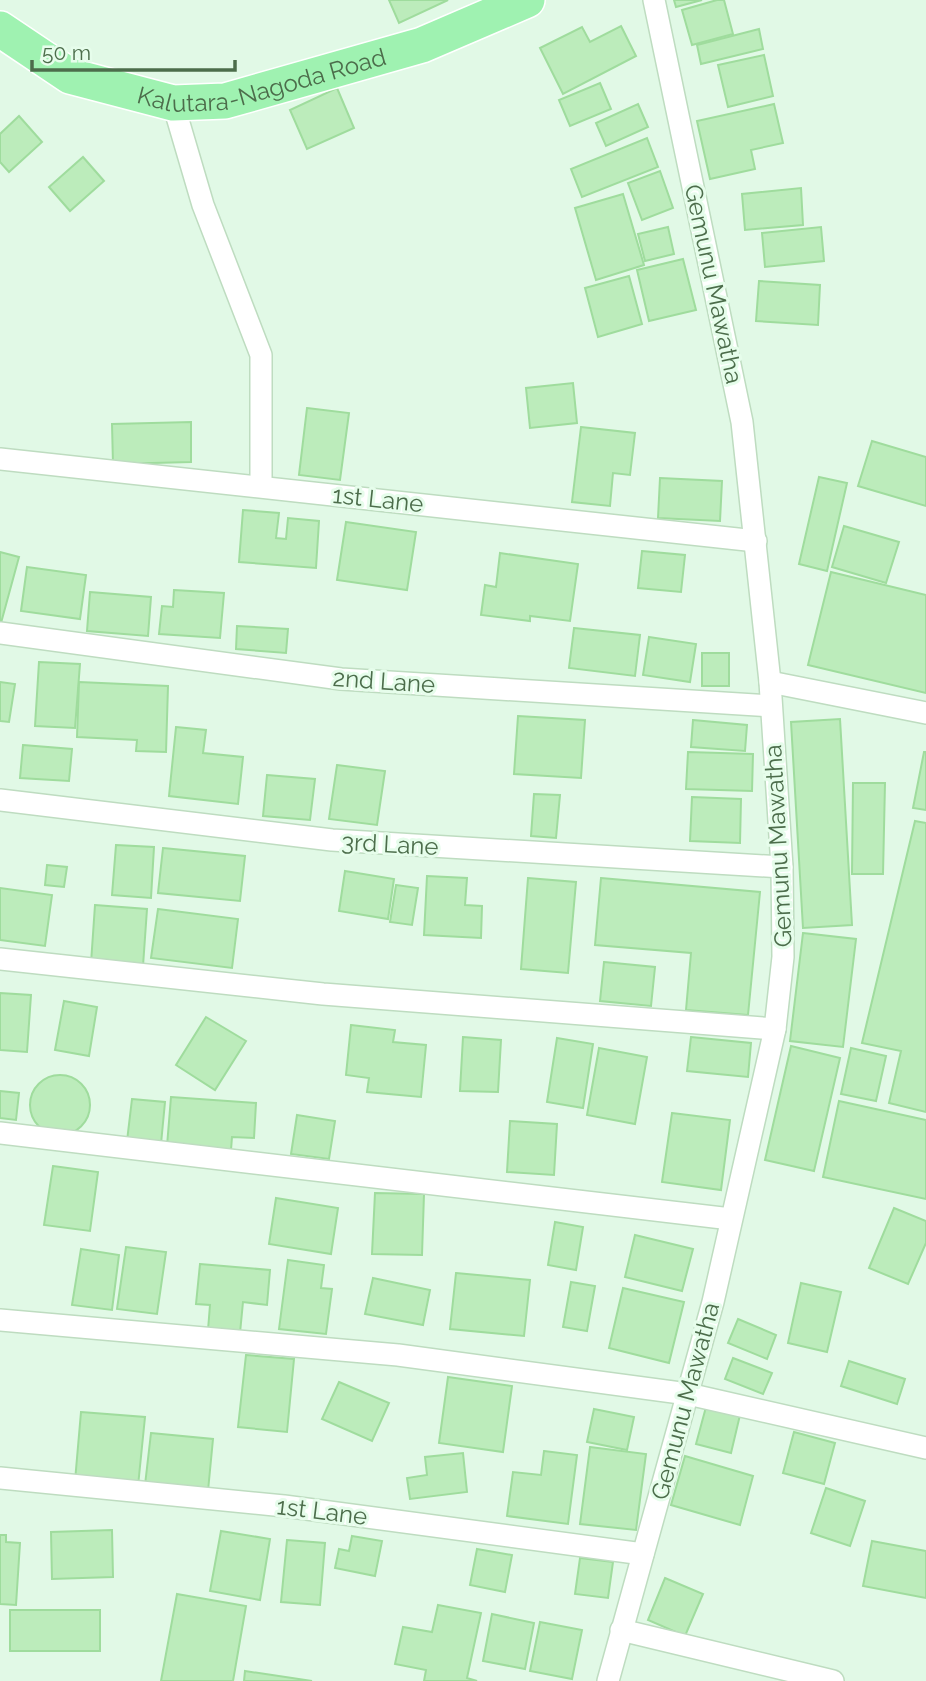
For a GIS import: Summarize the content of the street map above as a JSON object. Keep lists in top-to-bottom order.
{
  "streets": {
    "main road": ["Kalutara-Nagoda Road"],
    "street": [
      "Gemunu Mawatha",
      "1st Lane",
      "2nd Lane",
      "3rd Lane"
    ]
  },
  "crossings": [
    ["Gemunu Mawatha", "1st Lane"],
    ["Gemunu Mawatha", "2nd Lane"],
    ["Gemunu Mawatha", "3rd Lane"]
  ],
  "scale_bar": "50 m"
}
